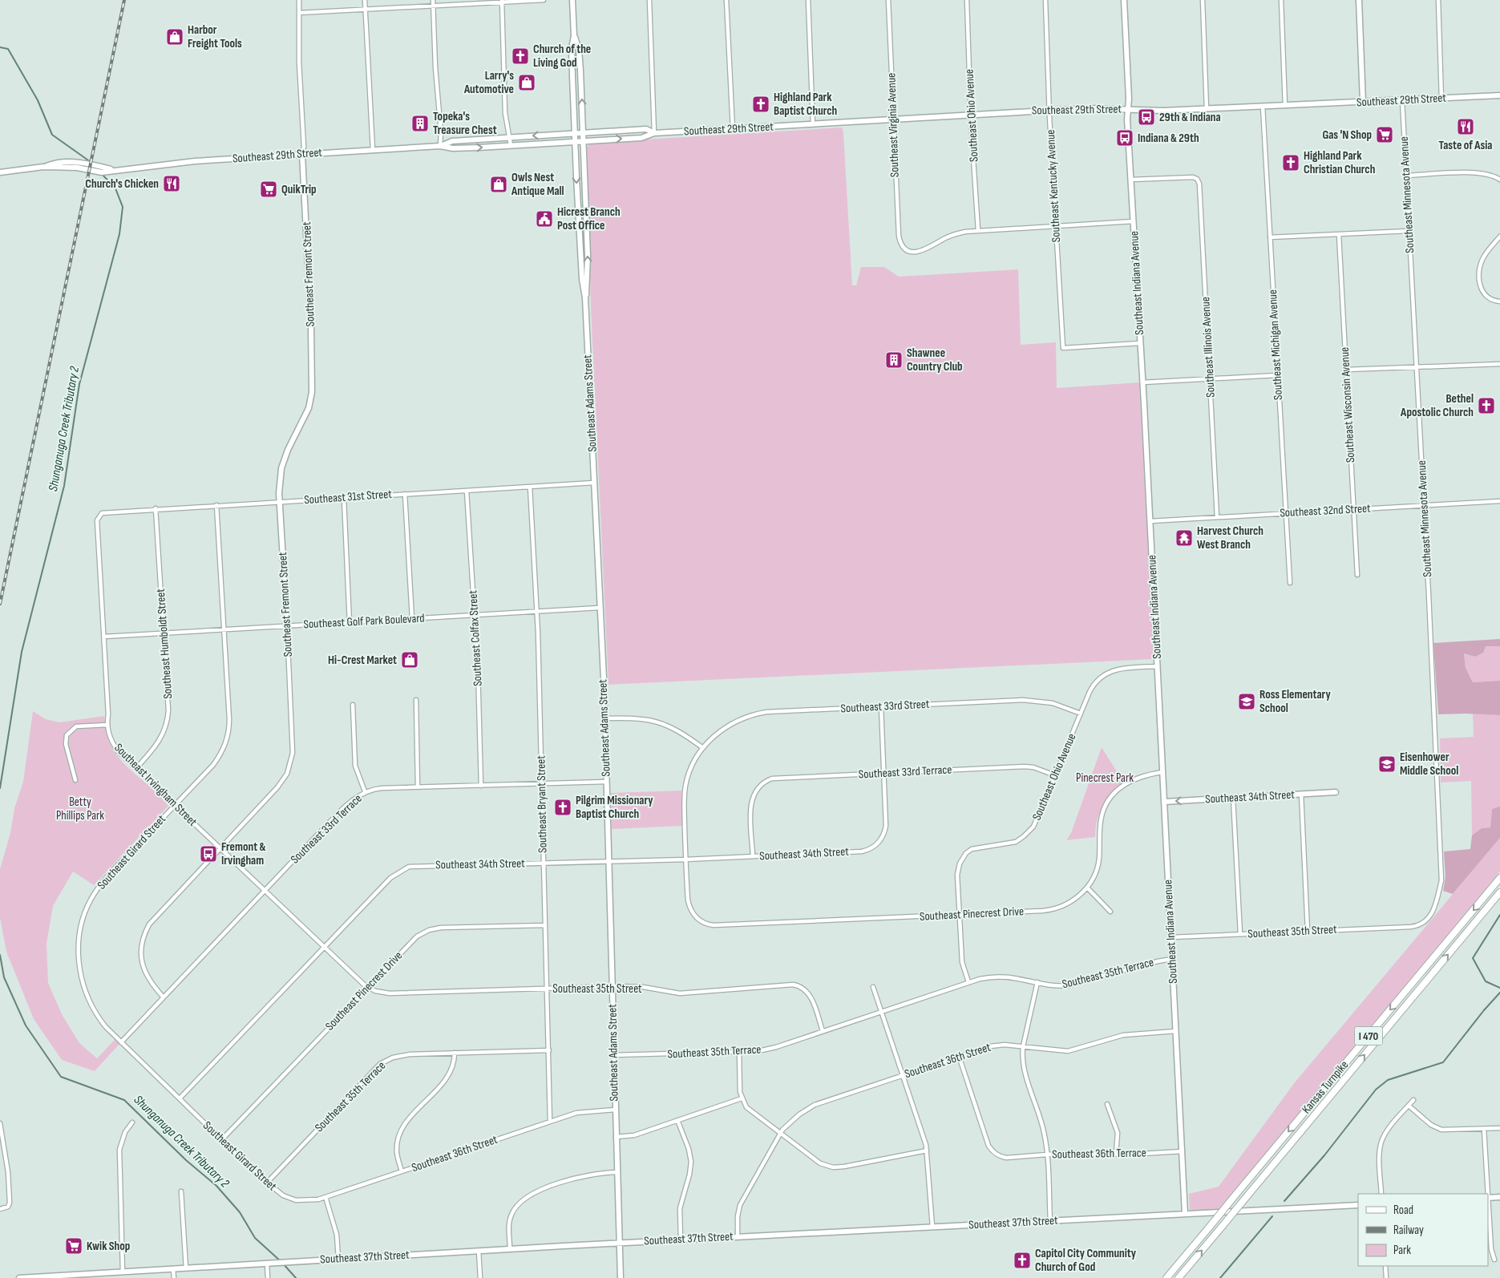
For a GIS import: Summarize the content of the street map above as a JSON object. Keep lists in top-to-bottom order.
{
  "streets": {
    "highway": ["I 470", "Kansas Turnpike"],
    "main road": [
      "Southeast 29th Street",
      "Southeast Fremont Street",
      "Southeast Indiana Avenue",
      "Southeast Adams Street",
      "Southeast 34th Street",
      "Southeast 37th Street"
    ],
    "street": [
      "Southeast Ohio Avenue",
      "Southeast Virginia Avenue",
      "Southeast Kentucky Avenue",
      "Southeast Minnesota Avenue",
      "Southeast Michigan Avenue",
      "Southeast Illinois Avenue",
      "Southeast Wisconsin Avenue",
      "Southeast 31st Street",
      "Southeast 32nd Street",
      "Southeast Golf Park Boulevard",
      "Southeast Colfax Street",
      "Southeast Humboldt Street",
      "Southeast 33rd Street",
      "Southeast 33rd Terrace",
      "Southeast Irvingham Street",
      "Southeast Bryant Street",
      "Southeast Girard Street",
      "Southeast Pinecrest Drive",
      "Southeast 35th Street",
      "Southeast 35th Terrace",
      "Southeast 36th Street",
      "Southeast 36th Terrace"
    ]
  },
  "crossings": [
    ["Southeast 29th Street", "Southeast Ohio Avenue"],
    ["Southeast 29th Street", "Southeast Virginia Avenue"],
    ["Southeast 29th Street", "Southeast Kentucky Avenue"],
    ["Southeast 29th Street", "Southeast Minnesota Avenue"],
    ["Southeast 29th Street", "Southeast Fremont Street"],
    ["Southeast 29th Street", "Southeast Indiana Avenue"],
    ["Southeast 29th Street", "Southeast Michigan Avenue"],
    ["Southeast 29th Street", "Southeast Adams Street"],
    ["Southeast Ohio Avenue", "Southeast Virginia Avenue"],
    ["Southeast Ohio Avenue", "Southeast 33rd Street"],
    ["Southeast Ohio Avenue", "Southeast 33rd Terrace"],
    ["Southeast Ohio Avenue", "Southeast Pinecrest Drive"],
    ["Southeast Ohio Avenue", "Southeast 35th Terrace"],
    ["Southeast Kentucky Avenue", "Southeast Indiana Avenue"],
    ["Southeast Minnesota Avenue", "Southeast 32nd Street"],
    ["Southeast Minnesota Avenue", "Southeast 35th Street"],
    ["Southeast Fremont Street", "Southeast 31st Street"],
    ["Southeast Fremont Street", "Southeast Golf Park Boulevard"],
    ["Southeast Fremont Street", "Southeast 33rd Terrace"],
    ["Southeast Fremont Street", "Southeast Irvingham Street"],
    ["Southeast Indiana Avenue", "Southeast Illinois Avenue"],
    ["Southeast Indiana Avenue", "Southeast 32nd Street"],
    ["Southeast Indiana Avenue", "Southeast 34th Street"],
    ["Southeast Indiana Avenue", "Southeast Pinecrest Drive"],
    ["Southeast Indiana Avenue", "Southeast 35th Street"],
    ["Southeast Indiana Avenue", "Southeast 35th Terrace"],
    ["Southeast Indiana Avenue", "Southeast 36th Street"],
    ["Southeast Indiana Avenue", "Southeast 36th Terrace"],
    ["Southeast Indiana Avenue", "Southeast 37th Street"],
    ["Southeast Michigan Avenue", "Southeast 32nd Street"],
    ["Southeast Illinois Avenue", "Southeast 32nd Street"],
    ["Southeast Adams Street", "Southeast 31st Street"],
    ["Southeast Adams Street", "Southeast Golf Park Boulevard"],
    ["Southeast Adams Street", "Southeast 33rd Terrace"],
    ["Southeast Adams Street", "Southeast 34th Street"],
    ["Southeast Adams Street", "Southeast 35th Street"],
    ["Southeast Adams Street", "Southeast 35th Terrace"],
    ["Southeast Adams Street", "Southeast 36th Street"],
    ["Southeast Adams Street", "Southeast 37th Street"],
    ["Southeast Wisconsin Avenue", "Southeast 32nd Street"],
    ["Southeast 31st Street", "Southeast Colfax Street"],
    ["Southeast 31st Street", "Southeast Humboldt Street"],
    ["Southeast 31st Street", "Southeast Irvingham Street"],
    ["Southeast 31st Street", "Southeast Bryant Street"],
    ["Southeast 31st Street", "Southeast Girard Street"],
    ["Southeast Golf Park Boulevard", "Southeast Colfax Street"],
    ["Southeast Golf Park Boulevard", "Southeast Humboldt Street"],
    ["Southeast Golf Park Boulevard", "Southeast Irvingham Street"],
    ["Southeast Golf Park Boulevard", "Southeast Bryant Street"],
    ["Southeast Golf Park Boulevard", "Southeast Girard Street"],
    ["Southeast Colfax Street", "Southeast 33rd Terrace"],
    ["Southeast Humboldt Street", "Southeast Irvingham Street"],
    ["Southeast 33rd Street", "Southeast 34th Street"],
    ["Southeast 33rd Street", "Southeast Pinecrest Drive"],
    ["Southeast 33rd Terrace", "Southeast Irvingham Street"],
    ["Southeast 33rd Terrace", "Southeast 34th Street"],
    ["Southeast 33rd Terrace", "Southeast Bryant Street"],
    ["Southeast 33rd Terrace", "Southeast Girard Street"],
    ["Southeast Irvingham Street", "Southeast 34th Street"],
    ["Southeast Irvingham Street", "Southeast Girard Street"],
    ["Southeast Irvingham Street", "Southeast Pinecrest Drive"],
    ["Southeast Irvingham Street", "Southeast 35th Street"],
    ["Southeast 34th Street", "Southeast Bryant Street"],
    ["Southeast 34th Street", "Southeast Girard Street"],
    ["Southeast Bryant Street", "Southeast Pinecrest Drive"],
    ["Southeast Bryant Street", "Southeast 35th Street"],
    ["Southeast Bryant Street", "Southeast 35th Terrace"],
    ["Southeast Bryant Street", "Southeast 36th Street"],
    ["Southeast Girard Street", "Southeast Pinecrest Drive"],
    ["Southeast Girard Street", "Southeast 35th Terrace"],
    ["Southeast Girard Street", "Southeast 36th Street"],
    ["Southeast Pinecrest Drive", "Southeast 35th Street"],
    ["Southeast 35th Street", "Southeast 35th Terrace"],
    ["Southeast 36th Street", "Southeast 36th Terrace"],
    ["Southeast 36th Street", "Southeast 37th Street"]
  ],
  "water": ["Shunganuga Creek Tributary 2"],
  "parks": ["Pinecrest Park", "Betty Phillips Park"],
  "places": {
    "shop": [
      "Harbor Freight Tools",
      "Larry's Automotive",
      "Owls Nest Antique Mall",
      "Hi-Crest Market"
    ],
    "church": [
      "Church of the Living God",
      "Highland Park Baptist Church",
      "Highland Park Christian Church",
      "Bethel Apostolic Church",
      "Pilgrim Missionary Baptist Church",
      "Capitol City Community Church of God"
    ],
    "bus stop": ["29th & Indiana", "Indiana & 29th", "Fremont & Irvingham"],
    "building": ["Topeka's Treasure Chest", "Shawnee Country Club"],
    "restaurant": ["Taste of Asia", "Church's Chicken"],
    "supermarket": ["Gas 'N Shop", "QuikTrip", "Kwik Shop"],
    "public building": ["Hicrest Branch Post Office"],
    "temple": ["Harvest Church West Branch"],
    "school or university": ["Ross Elementary School", "Eisenhower Middle School"]
  },
  "legend": ["Road", "Railway", "Park"]
}
